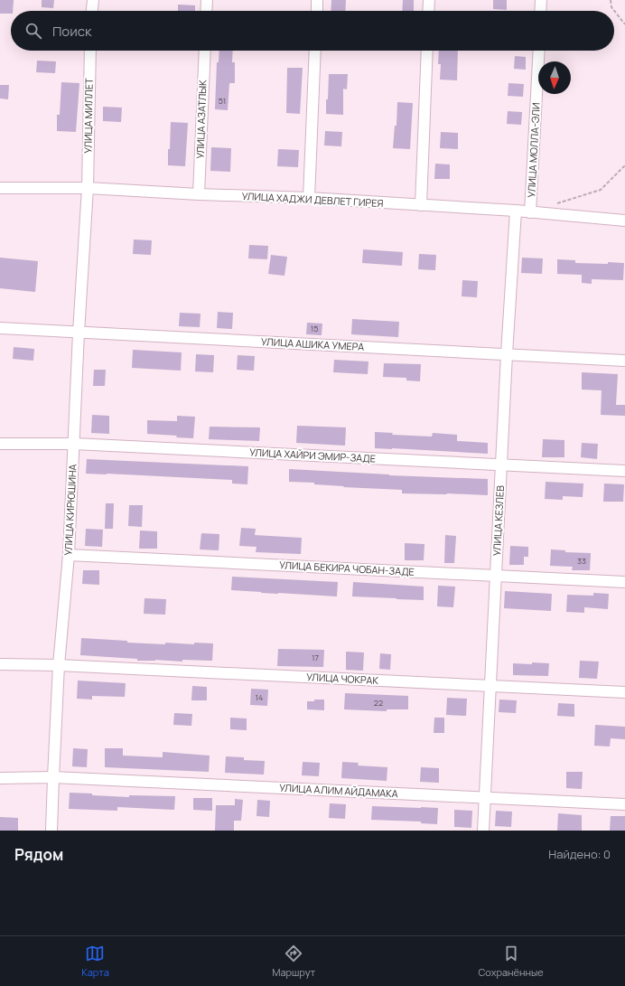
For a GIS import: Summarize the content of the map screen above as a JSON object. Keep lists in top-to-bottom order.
{
  "streets": {
    "street": [
      "УЛИЦА МИЛЛЕТ",
      "УЛИЦА АЗАТЛЫК",
      "УЛИЦА МОЛЛА-ЭЛИ",
      "УЛИЦА ХАДЖИ ДЕВЛЕТ ГИРЕЯ",
      "УЛИЦА АШИКА УМЕРА",
      "УЛИЦА ХАЙРИ ЭМИР-ЗАДЕ",
      "УЛИЦА КИРЮШИНА",
      "УЛИЦА КЕЗЛЕВ",
      "УЛИЦА БЕКИРА ЧОБАН-ЗАДЕ",
      "УЛИЦА ЧОКРАК",
      "УЛИЦА АЛИМ АЙДАМАКА"
    ]
  },
  "crossings": [
    ["УЛИЦА МИЛЛЕТ", "УЛИЦА ХАДЖИ ДЕВЛЕТ ГИРЕЯ"],
    ["УЛИЦА МИЛЛЕТ", "УЛИЦА КИРЮШИНА"],
    ["УЛИЦА АЗАТЛЫК", "УЛИЦА ХАДЖИ ДЕВЛЕТ ГИРЕЯ"],
    ["УЛИЦА МОЛЛА-ЭЛИ", "УЛИЦА ХАДЖИ ДЕВЛЕТ ГИРЕЯ"],
    ["УЛИЦА ХАДЖИ ДЕВЛЕТ ГИРЕЯ", "УЛИЦА КИРЮШИНА"],
    ["УЛИЦА ХАДЖИ ДЕВЛЕТ ГИРЕЯ", "УЛИЦА КЕЗЛЕВ"],
    ["УЛИЦА АШИКА УМЕРА", "УЛИЦА КИРЮШИНА"],
    ["УЛИЦА АШИКА УМЕРА", "УЛИЦА КЕЗЛЕВ"],
    ["УЛИЦА ХАЙРИ ЭМИР-ЗАДЕ", "УЛИЦА КИРЮШИНА"],
    ["УЛИЦА ХАЙРИ ЭМИР-ЗАДЕ", "УЛИЦА КЕЗЛЕВ"],
    ["УЛИЦА КИРЮШИНА", "УЛИЦА БЕКИРА ЧОБАН-ЗАДЕ"],
    ["УЛИЦА КИРЮШИНА", "УЛИЦА ЧОКРАК"],
    ["УЛИЦА КИРЮШИНА", "УЛИЦА АЛИМ АЙДАМАКА"],
    ["УЛИЦА КЕЗЛЕВ", "УЛИЦА БЕКИРА ЧОБАН-ЗАДЕ"],
    ["УЛИЦА КЕЗЛЕВ", "УЛИЦА ЧОКРАК"],
    ["УЛИЦА КЕЗЛЕВ", "УЛИЦА АЛИМ АЙДАМАКА"]
  ],
  "house_numbers": [
    "51",
    "15",
    "33",
    "17",
    "14",
    "22"
  ],
  "north": "bottom",
  "page": {
    "search": "Поиск",
    "heading": ["Рядом", "Найдено: 0"],
    "nav": ["Карта", "Маршрут", "Сохранённые"]
  }
}
